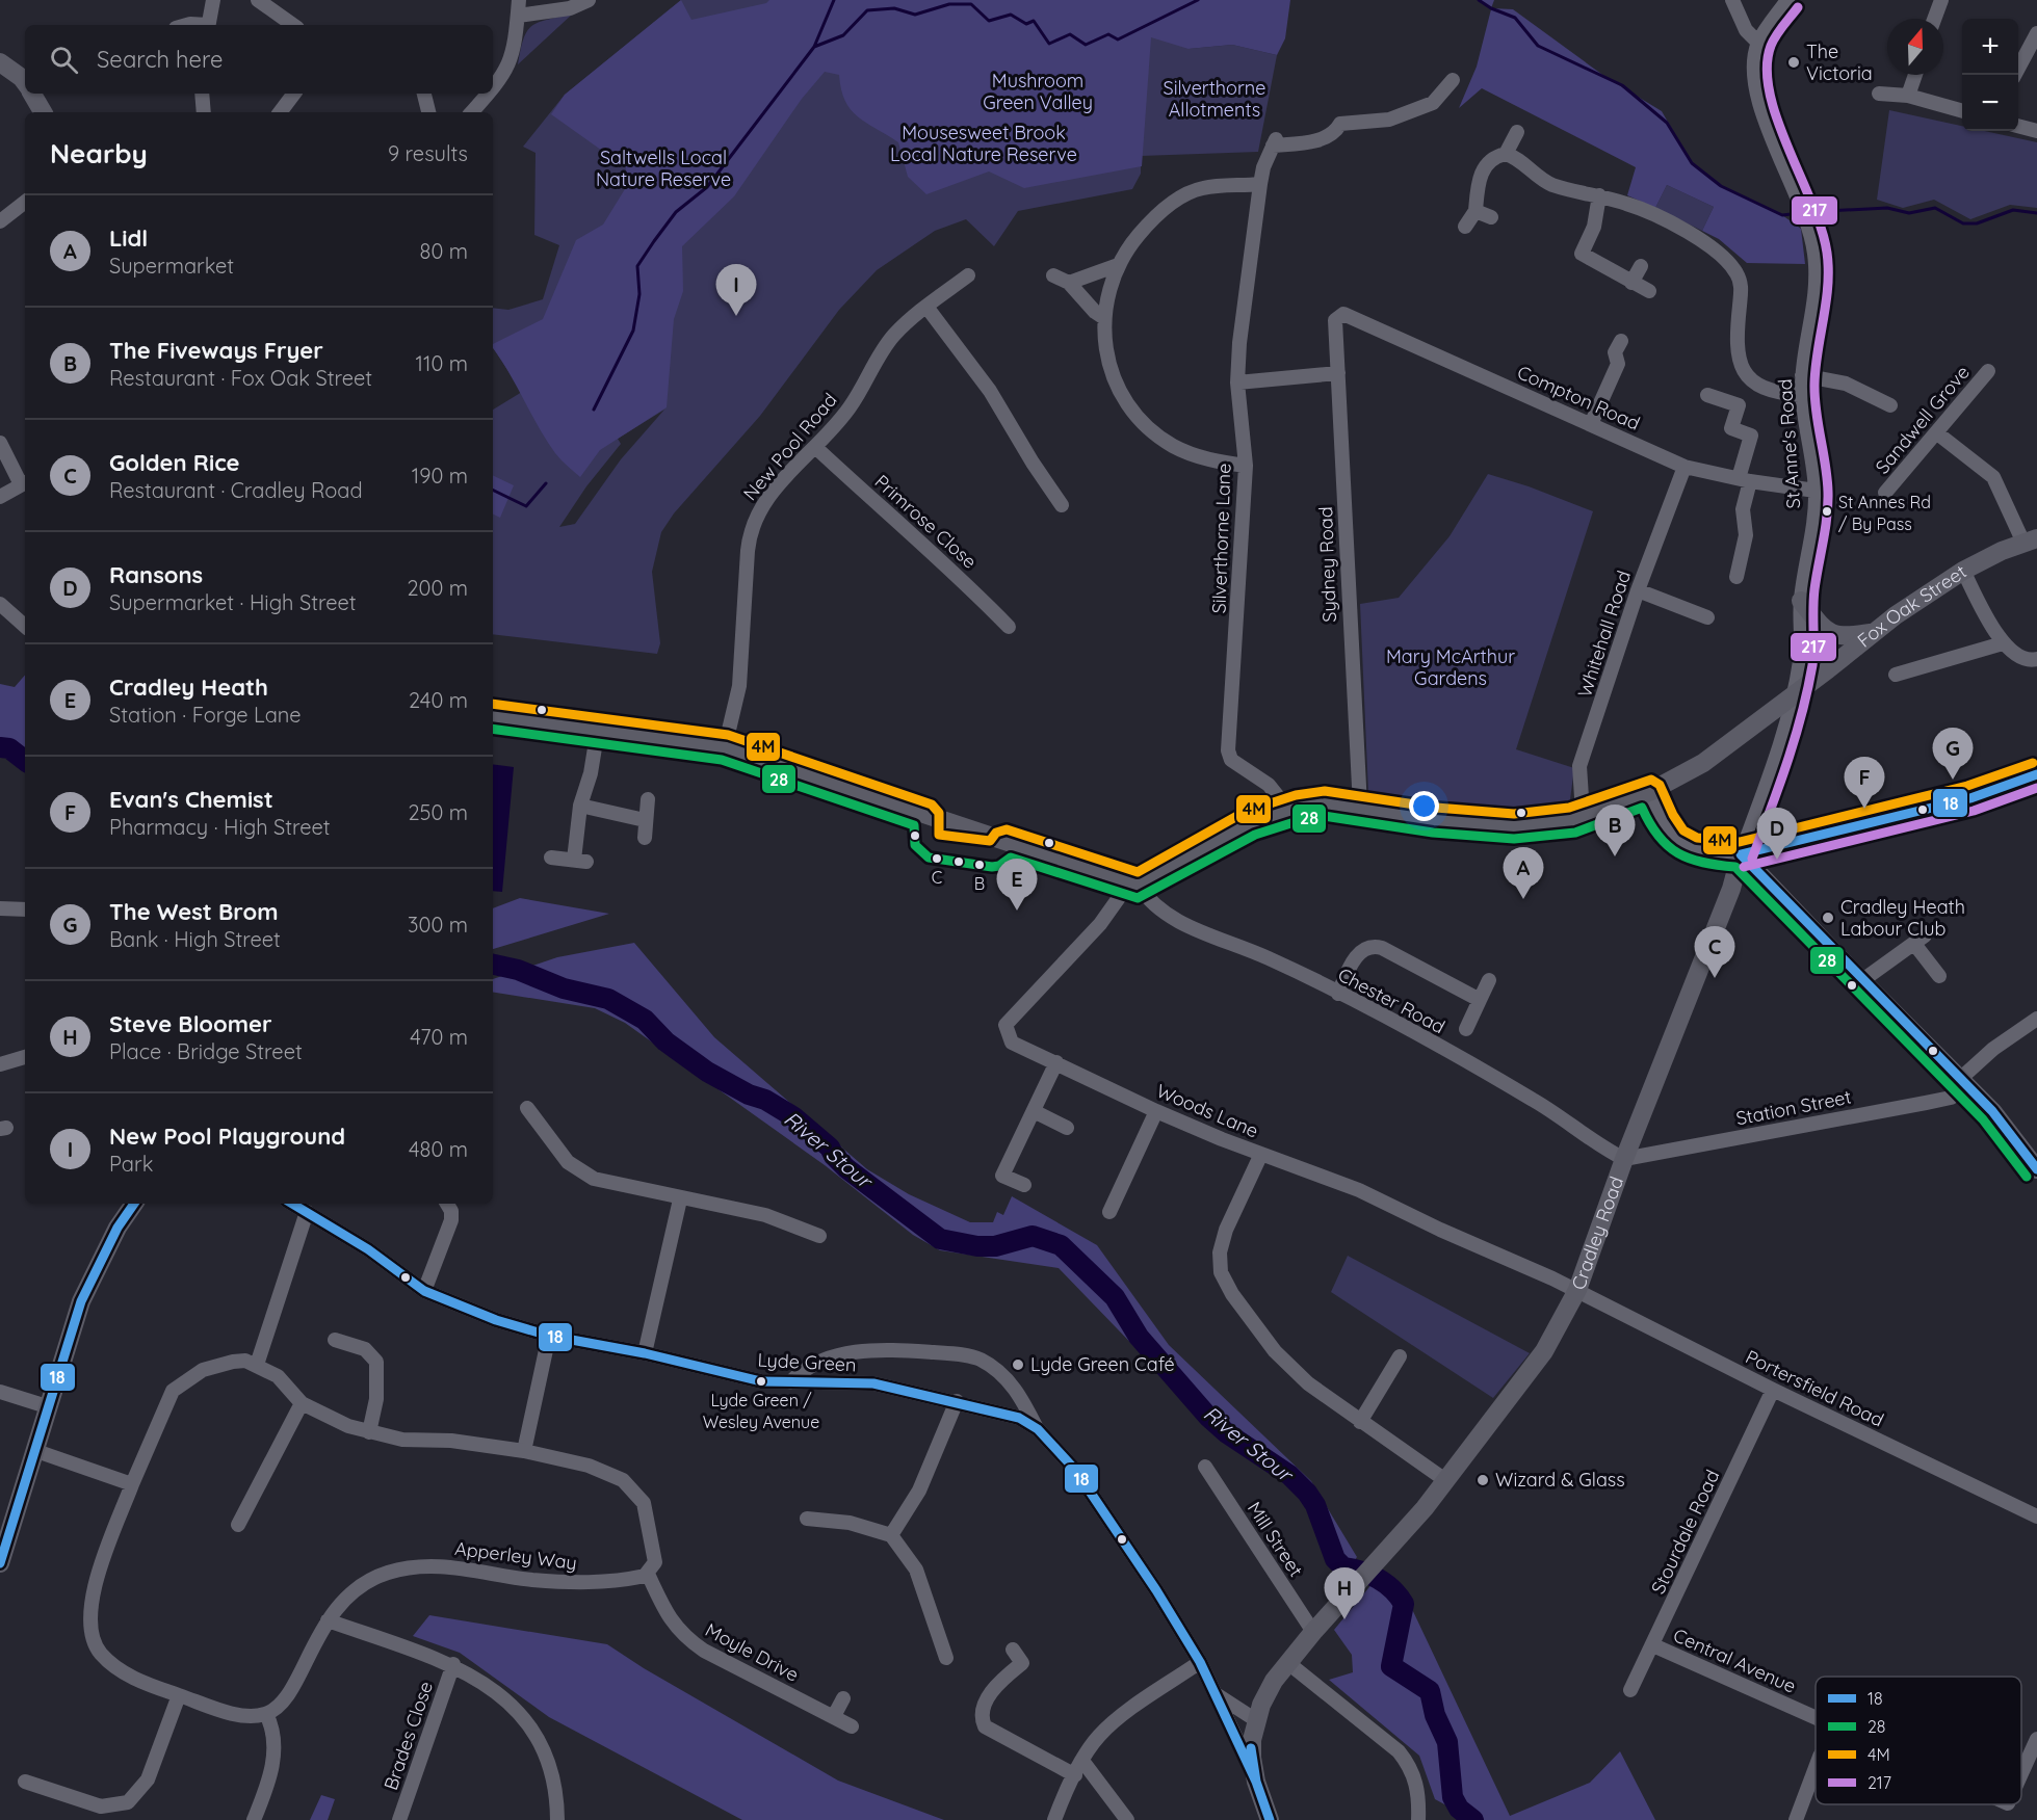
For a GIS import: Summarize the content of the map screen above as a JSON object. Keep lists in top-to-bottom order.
{
  "streets": {
    "main road": ["Fox Oak Street", "Cradley Road"],
    "street": [
      "Compton Road",
      "Sandwell Grove",
      "St Anne's Road",
      "New Pool Road",
      "Primrose Close",
      "Silverthorne Lane",
      "Sydney Road",
      "Whitehall Road",
      "Chester Road",
      "Station Street",
      "Woods Lane",
      "Lyde Green",
      "Portersfield Road",
      "Stourdale Road",
      "Mill Street",
      "Apperley Way",
      "Moyle Drive",
      "Central Avenue",
      "Brades Close"
    ]
  },
  "crossings": [
    ["Compton Road", "St Anne's Road"],
    ["Compton Road", "Sydney Road"],
    ["Compton Road", "Whitehall Road"],
    ["St Anne's Road", "Fox Oak Street"],
    ["St Anne's Road", "Cradley Road"],
    ["New Pool Road", "Primrose Close"],
    ["Silverthorne Lane", "Fox Oak Street"],
    ["Sydney Road", "Fox Oak Street"],
    ["Fox Oak Street", "Whitehall Road"],
    ["Fox Oak Street", "Chester Road"],
    ["Fox Oak Street", "Woods Lane"],
    ["Chester Road", "Station Street"],
    ["Chester Road", "Woods Lane"],
    ["Chester Road", "Cradley Road"],
    ["Station Street", "Cradley Road"],
    ["Woods Lane", "Cradley Road"],
    ["Woods Lane", "Portersfield Road"],
    ["Cradley Road", "Lyde Green"],
    ["Cradley Road", "Portersfield Road"],
    ["Cradley Road", "Mill Street"],
    ["Portersfield Road", "Stourdale Road"],
    ["Stourdale Road", "Central Avenue"],
    ["Apperley Way", "Moyle Drive"]
  ],
  "water": ["River Stour"],
  "parks": [
    "Mushroom Green Valley",
    "Silverthorne Allotments",
    "Mousesweet Brook Local Nature Reserve",
    "Saltwells Local Nature Reserve",
    "Mary McArthur Gardens"
  ],
  "places": [
    "The Victoria",
    "St Annes Rd / By Pass",
    "C",
    "B",
    "Cradley Heath Labour Club",
    "Lyde Green Café",
    "Lyde Green / Wesley Avenue",
    "Wizard & Glass"
  ],
  "lines": [
    "transit line 217",
    "transit line 4M",
    "transit line 28",
    "transit line 18"
  ],
  "legend": [
    "18",
    "28",
    "4M",
    "217"
  ],
  "north": "top",
  "page": {
    "map_buttons": ["+", "−"],
    "search": "Search here",
    "heading": ["Nearby", "9 results"],
    "list": [
      {
        "mark": "A",
        "name": "Lidl",
        "note": "Supermarket",
        "value": "80 m"
      },
      {
        "mark": "B",
        "name": "The Fiveways Fryer",
        "note": "Restaurant · Fox Oak Street",
        "value": "110 m"
      },
      {
        "mark": "C",
        "name": "Golden Rice",
        "note": "Restaurant · Cradley Road",
        "value": "190 m"
      },
      {
        "mark": "D",
        "name": "Ransons",
        "note": "Supermarket · High Street",
        "value": "200 m"
      },
      {
        "mark": "E",
        "name": "Cradley Heath",
        "note": "Station · Forge Lane",
        "value": "240 m"
      },
      {
        "mark": "F",
        "name": "Evan's Chemist",
        "note": "Pharmacy · High Street",
        "value": "250 m"
      },
      {
        "mark": "G",
        "name": "The West Brom",
        "note": "Bank · High Street",
        "value": "300 m"
      },
      {
        "mark": "H",
        "name": "Steve Bloomer",
        "note": "Place · Bridge Street",
        "value": "470 m"
      },
      {
        "mark": "I",
        "name": "New Pool Playground",
        "note": "Park",
        "value": "480 m"
      }
    ],
    "pins": [
      "I",
      "G",
      "F",
      "B",
      "D",
      "A",
      "E",
      "C",
      "H"
    ]
  }
}
